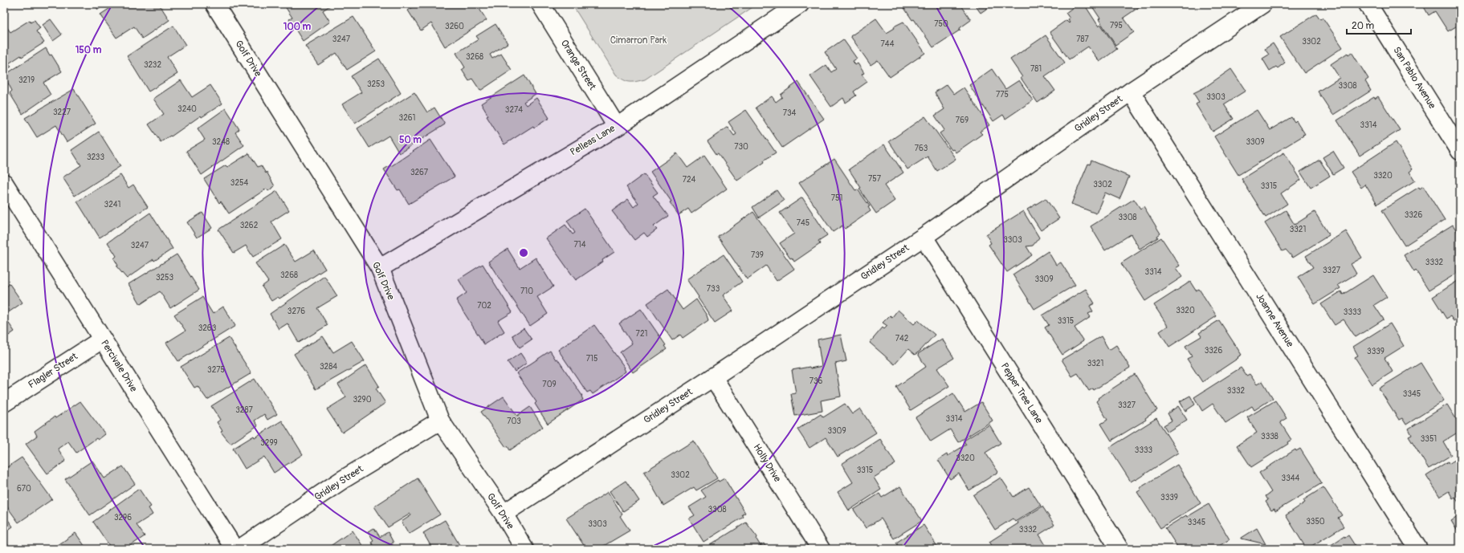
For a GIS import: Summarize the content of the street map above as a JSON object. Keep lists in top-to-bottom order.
{
  "streets": {
    "street": [
      "Golf Drive",
      "Orange Street",
      "San Pablo Avenue",
      "Gridley Street",
      "Pelleas Lane",
      "Joanne Avenue",
      "Percivale Drive",
      "Flagler Street",
      "Pepper Tree Lane",
      "Holly Drive"
    ]
  },
  "crossings": [
    ["Golf Drive", "Gridley Street"],
    ["Golf Drive", "Pelleas Lane"],
    ["Orange Street", "Pelleas Lane"],
    ["Gridley Street", "Joanne Avenue"],
    ["Gridley Street", "Pepper Tree Lane"],
    ["Gridley Street", "Holly Drive"],
    ["Percivale Drive", "Flagler Street"]
  ],
  "parks": ["Cimarron Park"],
  "house_numbers": [
    "750",
    "795",
    "3260",
    "3247",
    "787",
    "3302",
    "744",
    "3268",
    "3232",
    "781",
    "3219",
    "3253",
    "3308",
    "775",
    "3303",
    "3240",
    "3274",
    "3227",
    "734",
    "3261",
    "769",
    "3314",
    "3248",
    "3309",
    "730",
    "763",
    "3233",
    "3267",
    "3320",
    "757",
    "724",
    "3254",
    "3302",
    "3315",
    "751",
    "3241",
    "3326",
    "3308",
    "745",
    "3262",
    "3321",
    "3303",
    "714",
    "3247",
    "739",
    "3332",
    "3327",
    "3314",
    "3268",
    "3253",
    "3309",
    "733",
    "710",
    "702",
    "3320",
    "3276",
    "3333",
    "3315",
    "3263",
    "721",
    "742",
    "3326",
    "3339",
    "715",
    "3321",
    "3284",
    "3275",
    "736",
    "709",
    "3332",
    "3345",
    "3290",
    "3327",
    "3287",
    "3314",
    "703",
    "3309",
    "3338",
    "3351",
    "3299",
    "3333",
    "3320",
    "3315",
    "3302",
    "3344",
    "670",
    "3339",
    "3308",
    "3296",
    "3350",
    "3345",
    "3303",
    "3332"
  ],
  "scale_bar": "20 m",
  "rings": ["100 m", "150 m", "50 m"]
}
